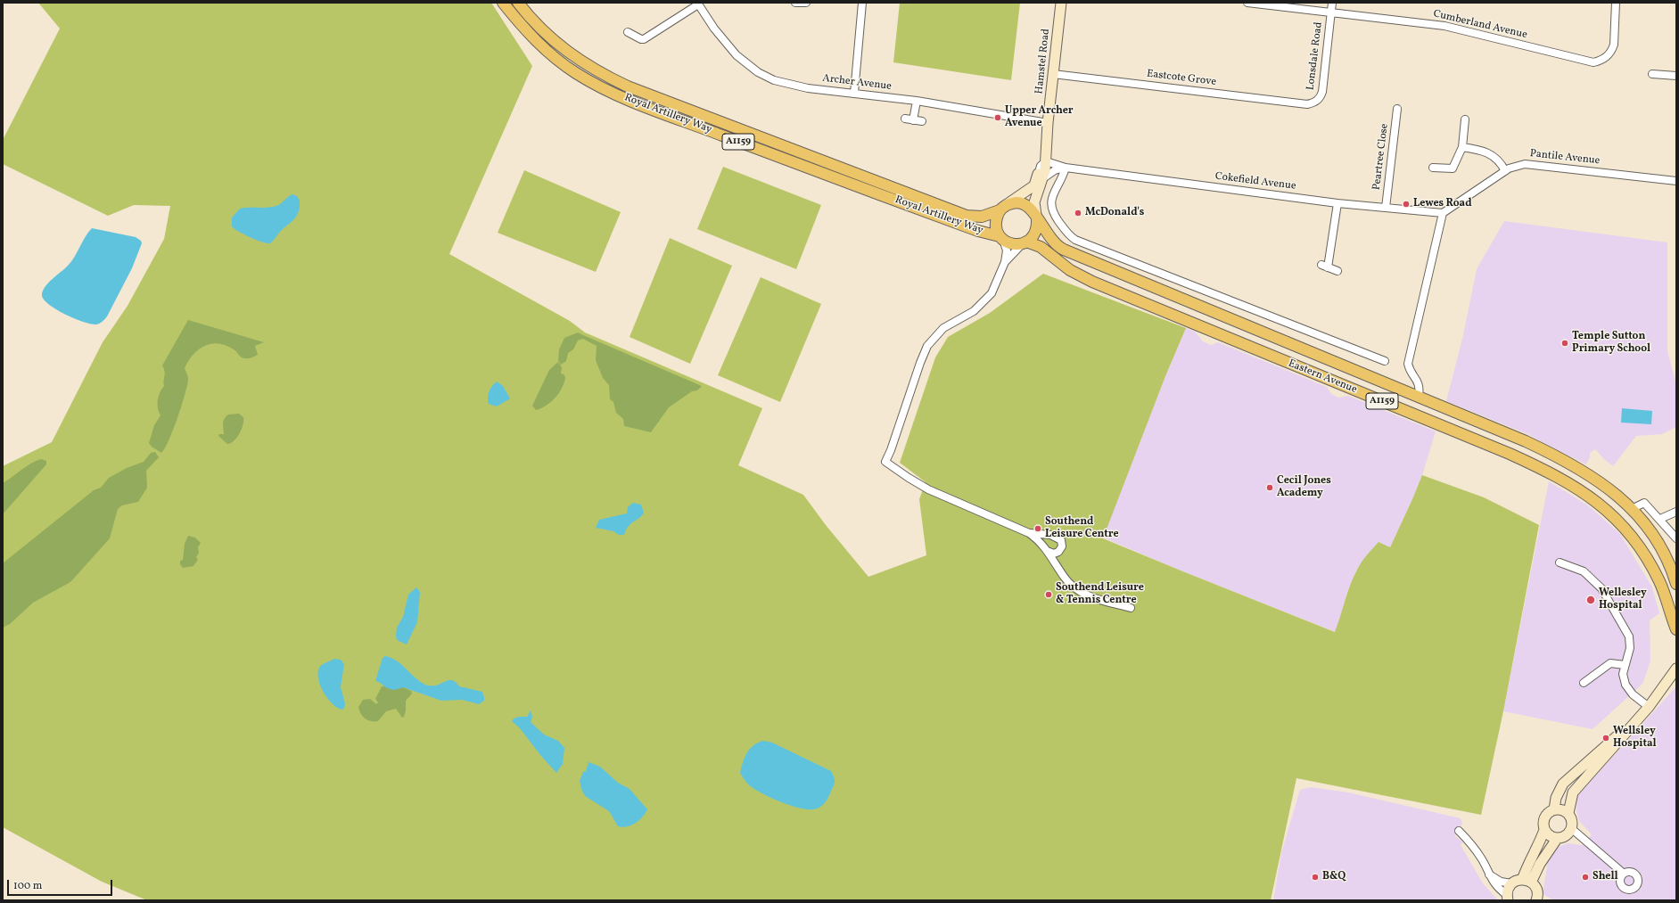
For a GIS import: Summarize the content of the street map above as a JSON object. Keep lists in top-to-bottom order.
{
  "streets": {
    "main road": ["Royal Artillery Way", "A1159", "Eastern Avenue"],
    "street": [
      "Cumberland Avenue",
      "Lonsdale Road",
      "Hamstel Road",
      "Eastcote Grove",
      "Archer Avenue",
      "Peartree Close",
      "Pantile Avenue",
      "Cokefield Avenue"
    ]
  },
  "crossings": [
    ["Cumberland Avenue", "Lonsdale Road"],
    ["Lonsdale Road", "Eastcote Grove"],
    ["Hamstel Road", "Eastcote Grove"],
    ["Hamstel Road", "Archer Avenue"],
    ["Hamstel Road", "Royal Artillery Way"],
    ["Hamstel Road", "Cokefield Avenue"],
    ["Hamstel Road", "Eastern Avenue"],
    ["Royal Artillery Way", "Eastern Avenue"],
    ["Peartree Close", "Cokefield Avenue"],
    ["Pantile Avenue", "Cokefield Avenue"]
  ],
  "places": [
    "Upper Archer Avenue",
    "Lewes Road",
    "McDonald's",
    "Temple Sutton Primary School",
    "Cecil Jones Academy",
    "Southend Leisure Centre",
    "Southend Leisure & Tennis Centre",
    "Wellesley Hospital",
    "Wellsley Hospital",
    "B&Q",
    "Shell"
  ],
  "scale_bar": "100 m"
}
